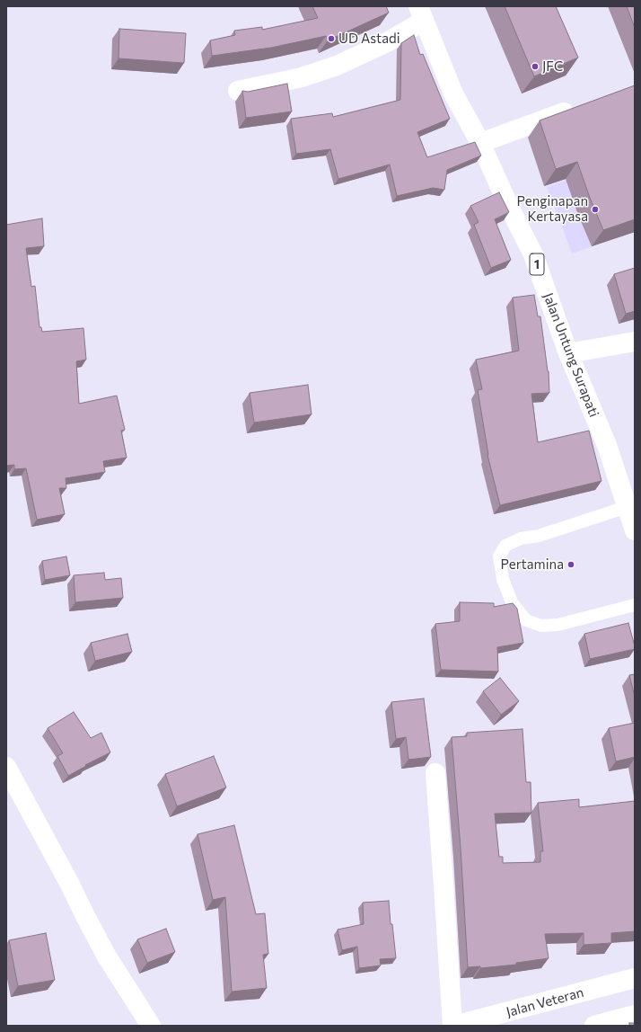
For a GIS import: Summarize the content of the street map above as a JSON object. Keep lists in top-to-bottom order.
{
  "streets": {
    "main road": ["1", "Jalan Untung Surapati", "Jalan Veteran"]
  },
  "places": [
    "UD Astadi",
    "JFC",
    "Penginapan Kertayasa",
    "Pertamina"
  ]
}
